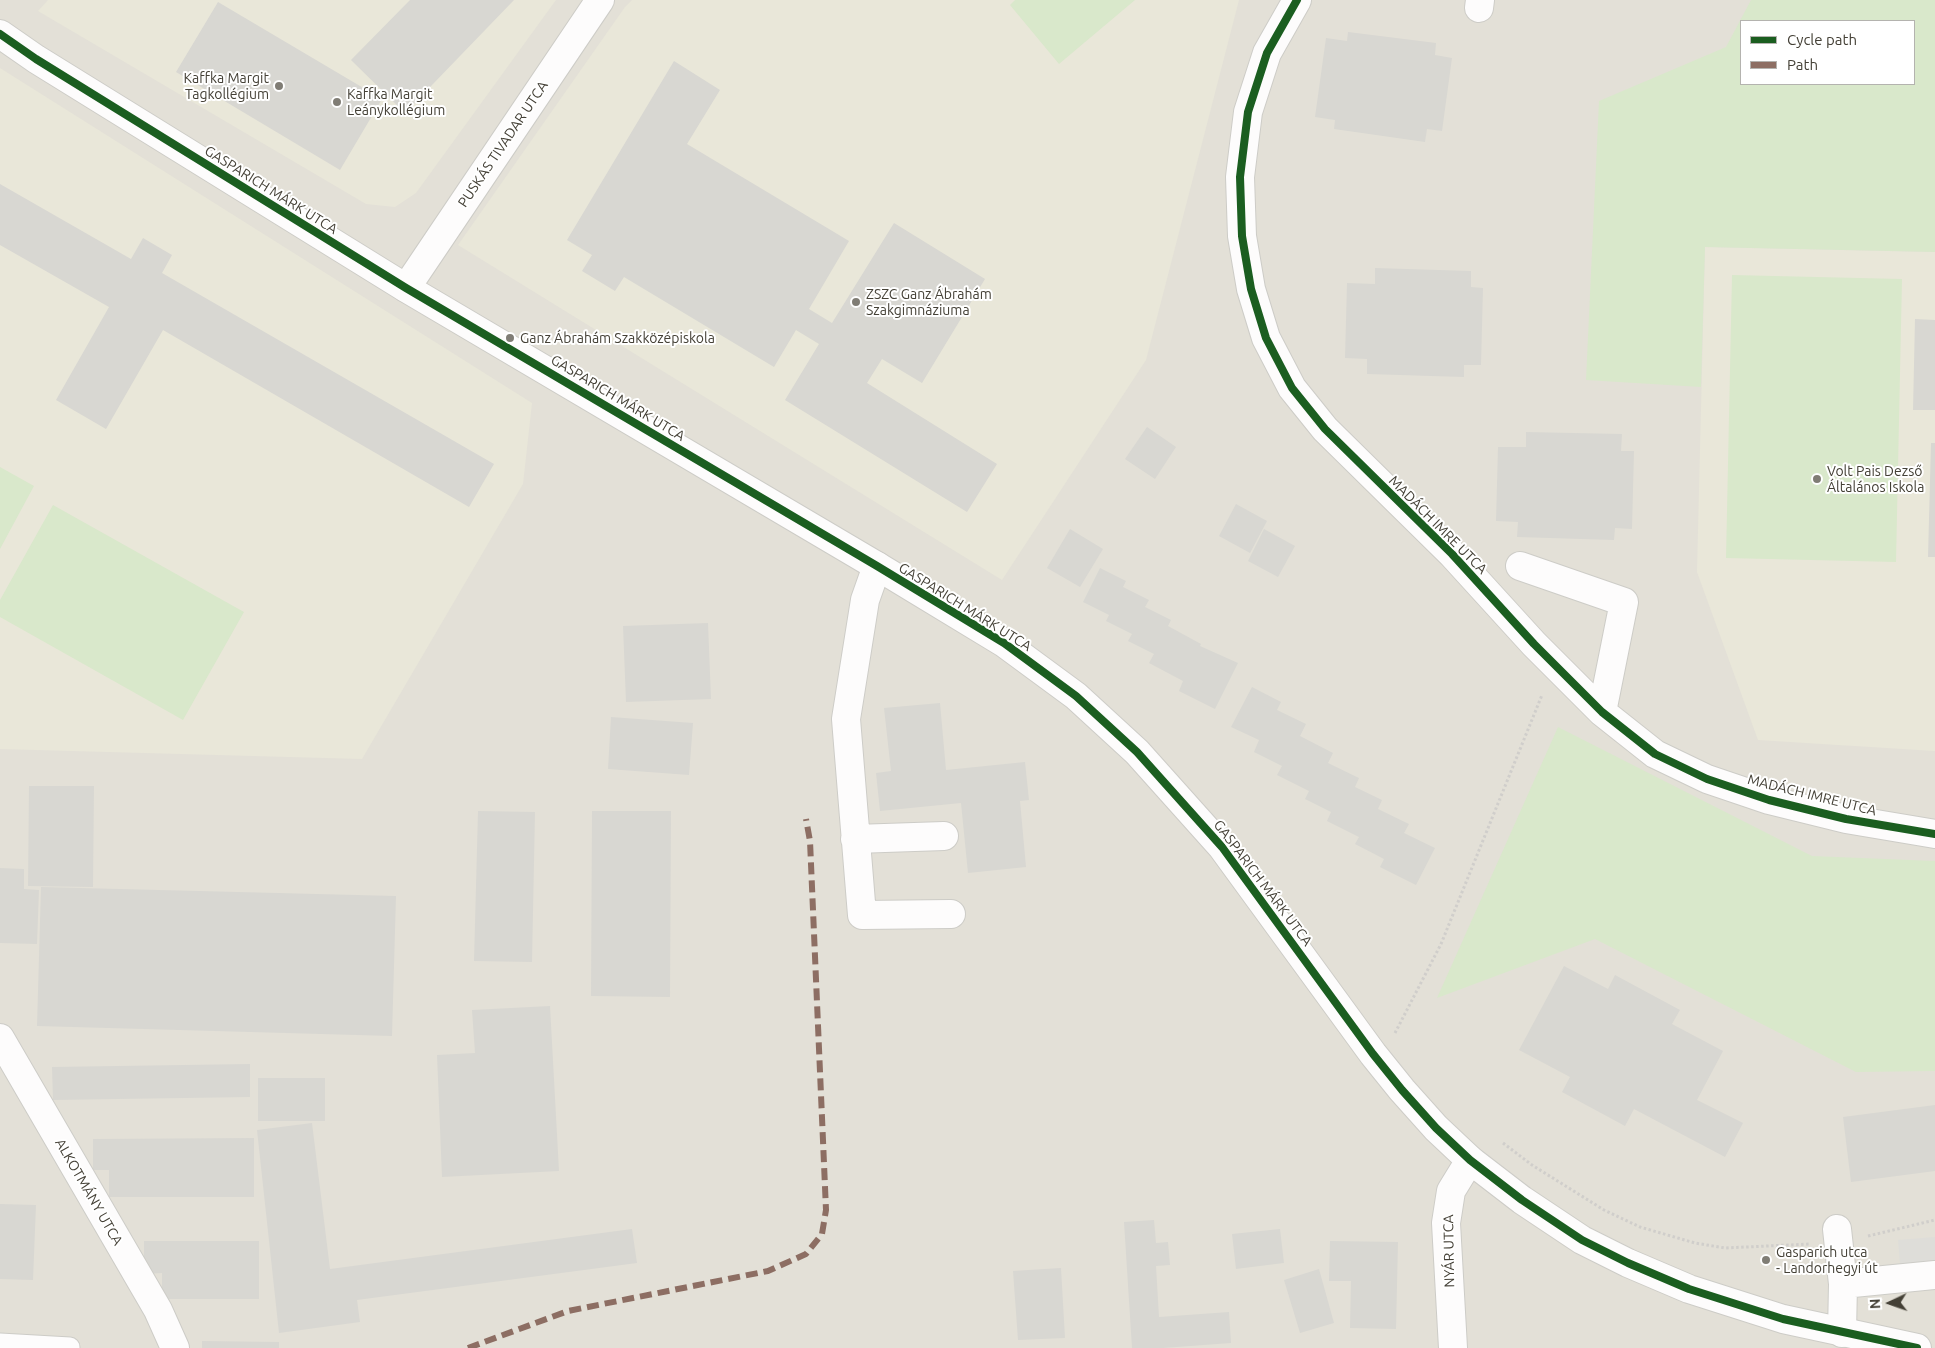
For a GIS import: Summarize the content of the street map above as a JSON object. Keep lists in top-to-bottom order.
{
  "streets": {
    "street": [
      "PUSKÁS TIVADAR UTCA",
      "GASPARICH MÁRK UTCA",
      "MADÁCH IMRE UTCA",
      "ALKOTMÁNY UTCA",
      "NYÁR UTCA"
    ]
  },
  "crossings": [
    ["PUSKÁS TIVADAR UTCA", "GASPARICH MÁRK UTCA"],
    ["GASPARICH MÁRK UTCA", "NYÁR UTCA"]
  ],
  "places": [
    "Kaffka Margit Tagkollégium",
    "Kaffka Margit Leánykollégium",
    "ZSZC Ganz Ábrahám Szakgimnáziuma",
    "Ganz Ábrahám Szakközépiskola",
    "Volt Pais Dezső Általános Iskola",
    "Gasparich utca - Landorhegyi út"
  ],
  "legend": ["Cycle path", "Path"],
  "north": "left"
}
